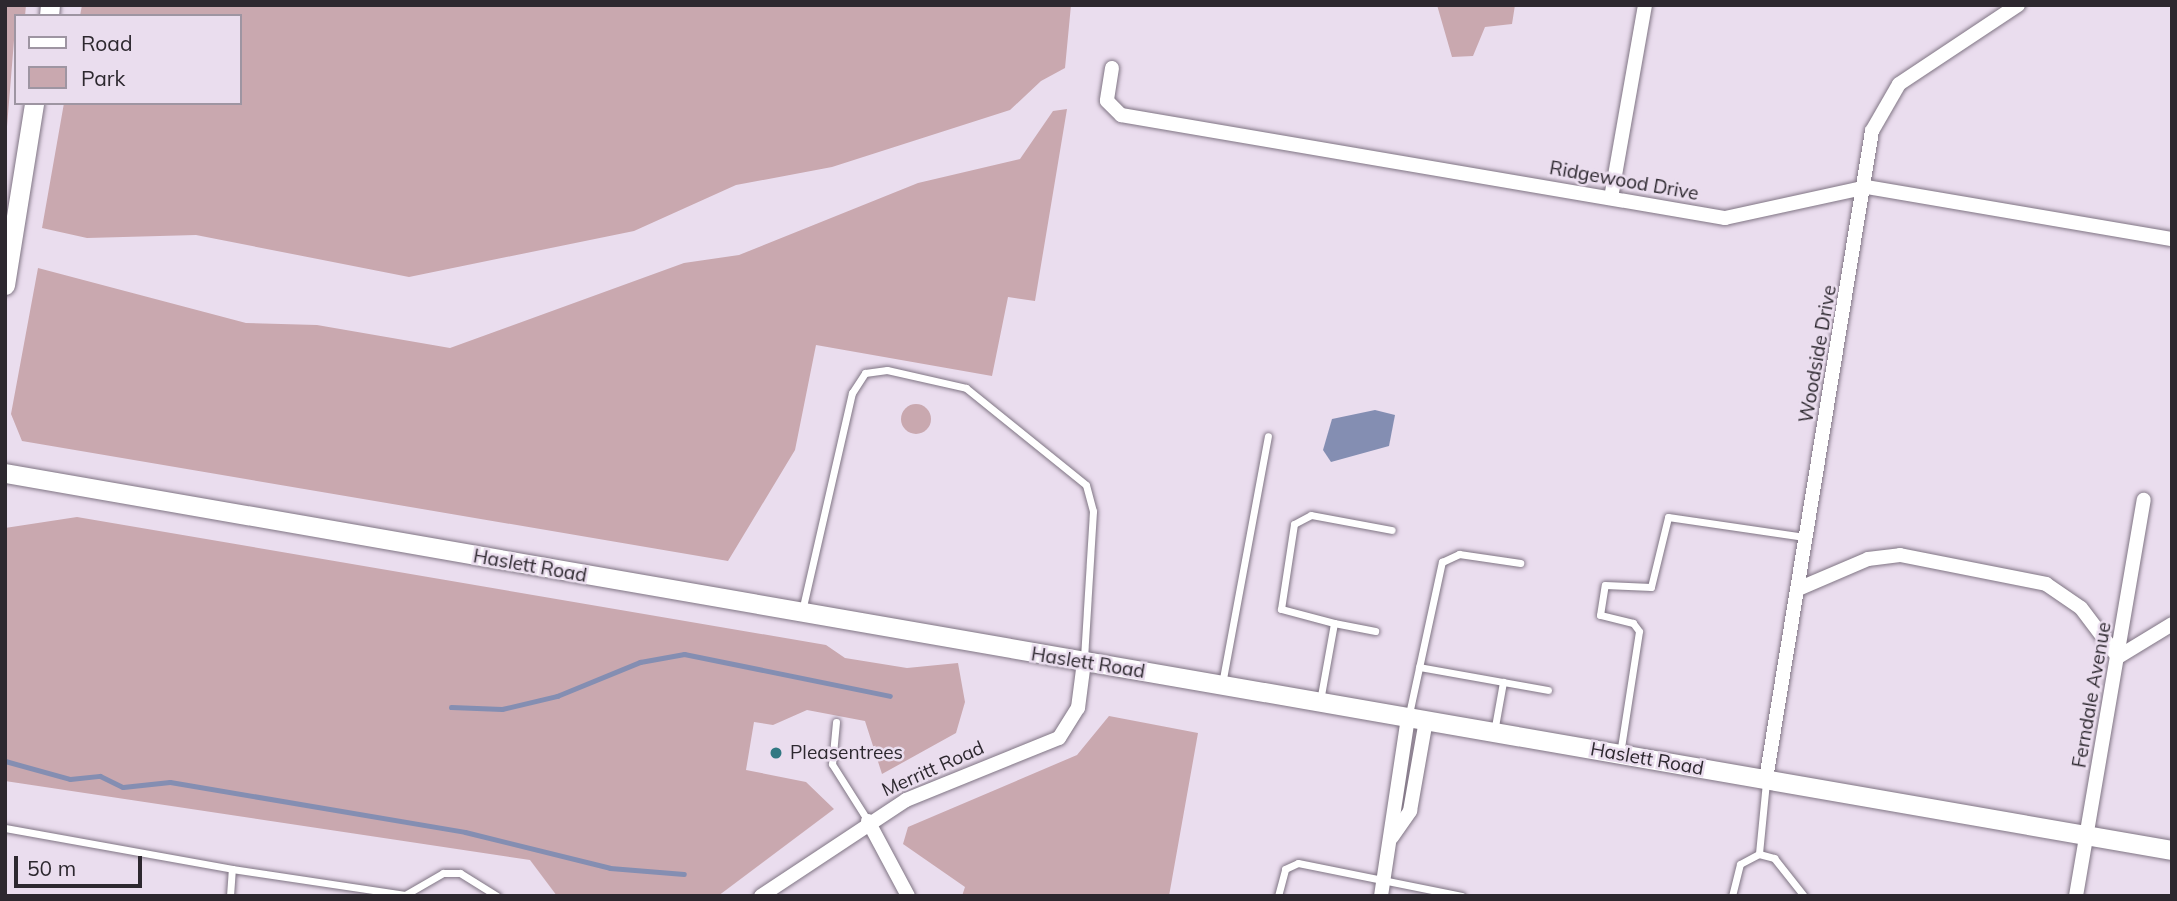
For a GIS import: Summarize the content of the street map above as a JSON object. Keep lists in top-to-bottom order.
{
  "streets": {
    "main road": ["Haslett Road"],
    "street": [
      "Ridgewood Drive",
      "Woodside Drive",
      "Ferndale Avenue",
      "Merritt Road"
    ]
  },
  "crossings": [
    ["Ridgewood Drive", "Woodside Drive"],
    ["Woodside Drive", "Haslett Road"],
    ["Haslett Road", "Ferndale Avenue"],
    ["Haslett Road", "Merritt Road"]
  ],
  "places": ["Pleasentrees"],
  "legend": ["Road", "Park"],
  "scale_bar": "50 m"
}
